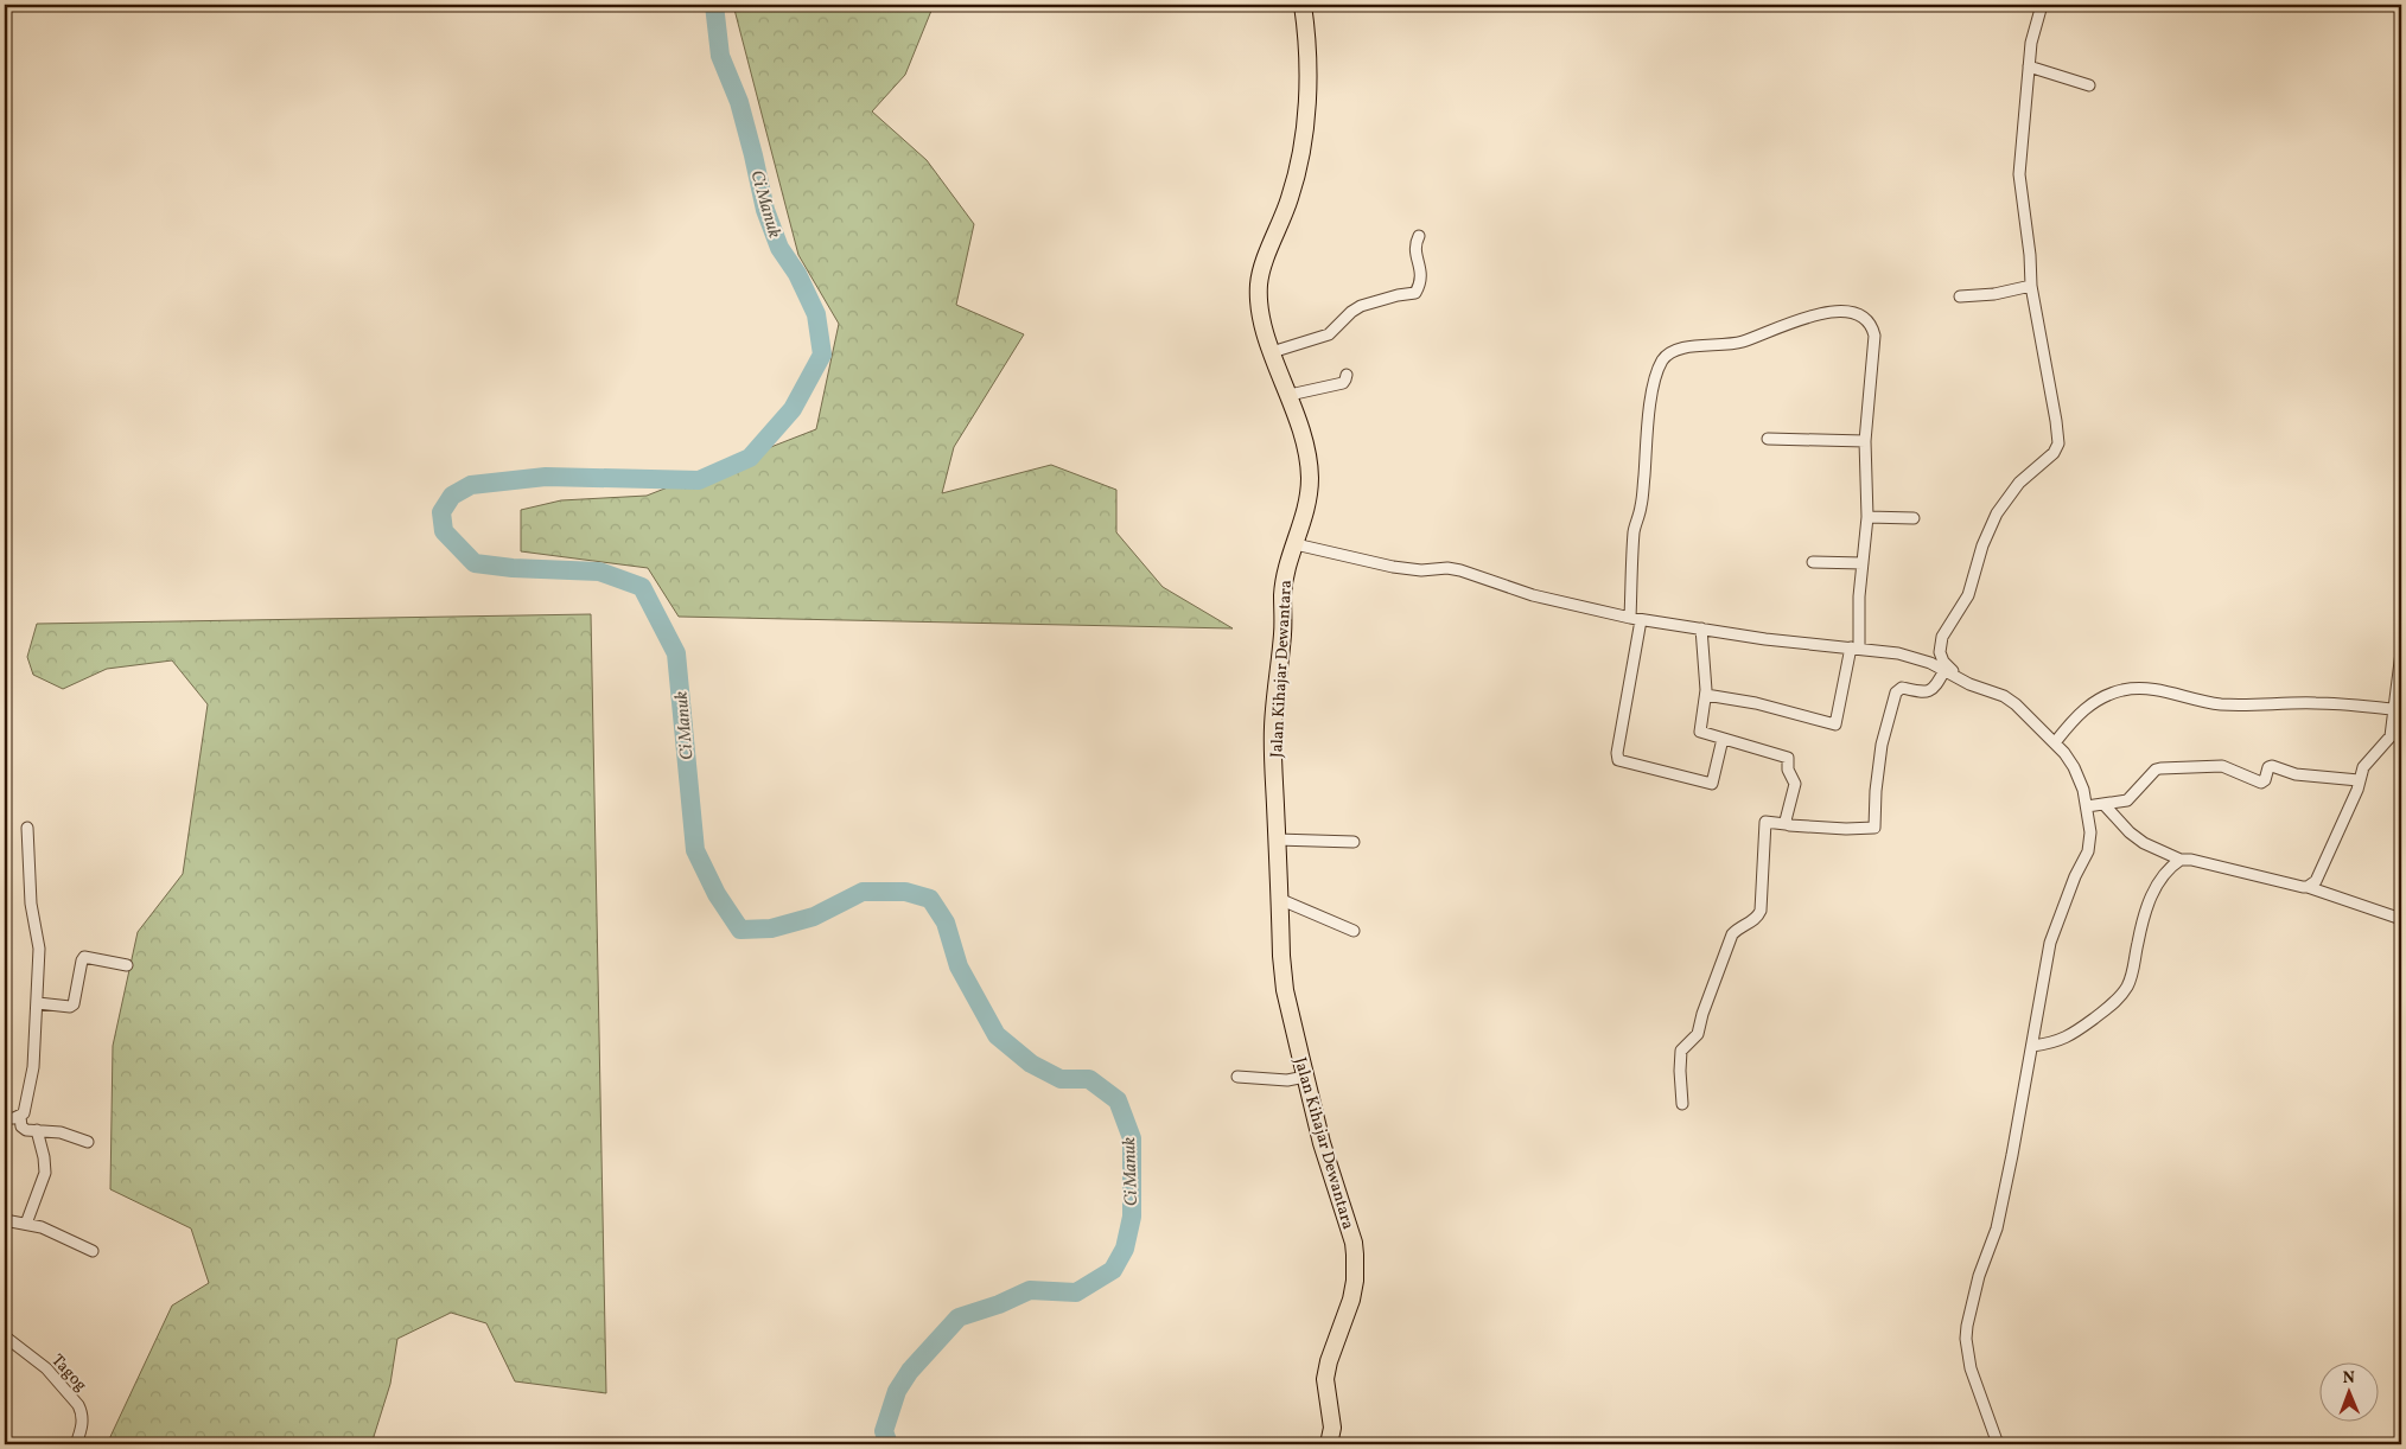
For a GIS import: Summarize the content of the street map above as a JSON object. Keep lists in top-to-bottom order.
{
  "streets": {
    "main road": ["Jalan Kihajar Dewantara"],
    "street": ["Tagog"]
  },
  "water": ["Ci Manuk"],
  "north": "top"
}
